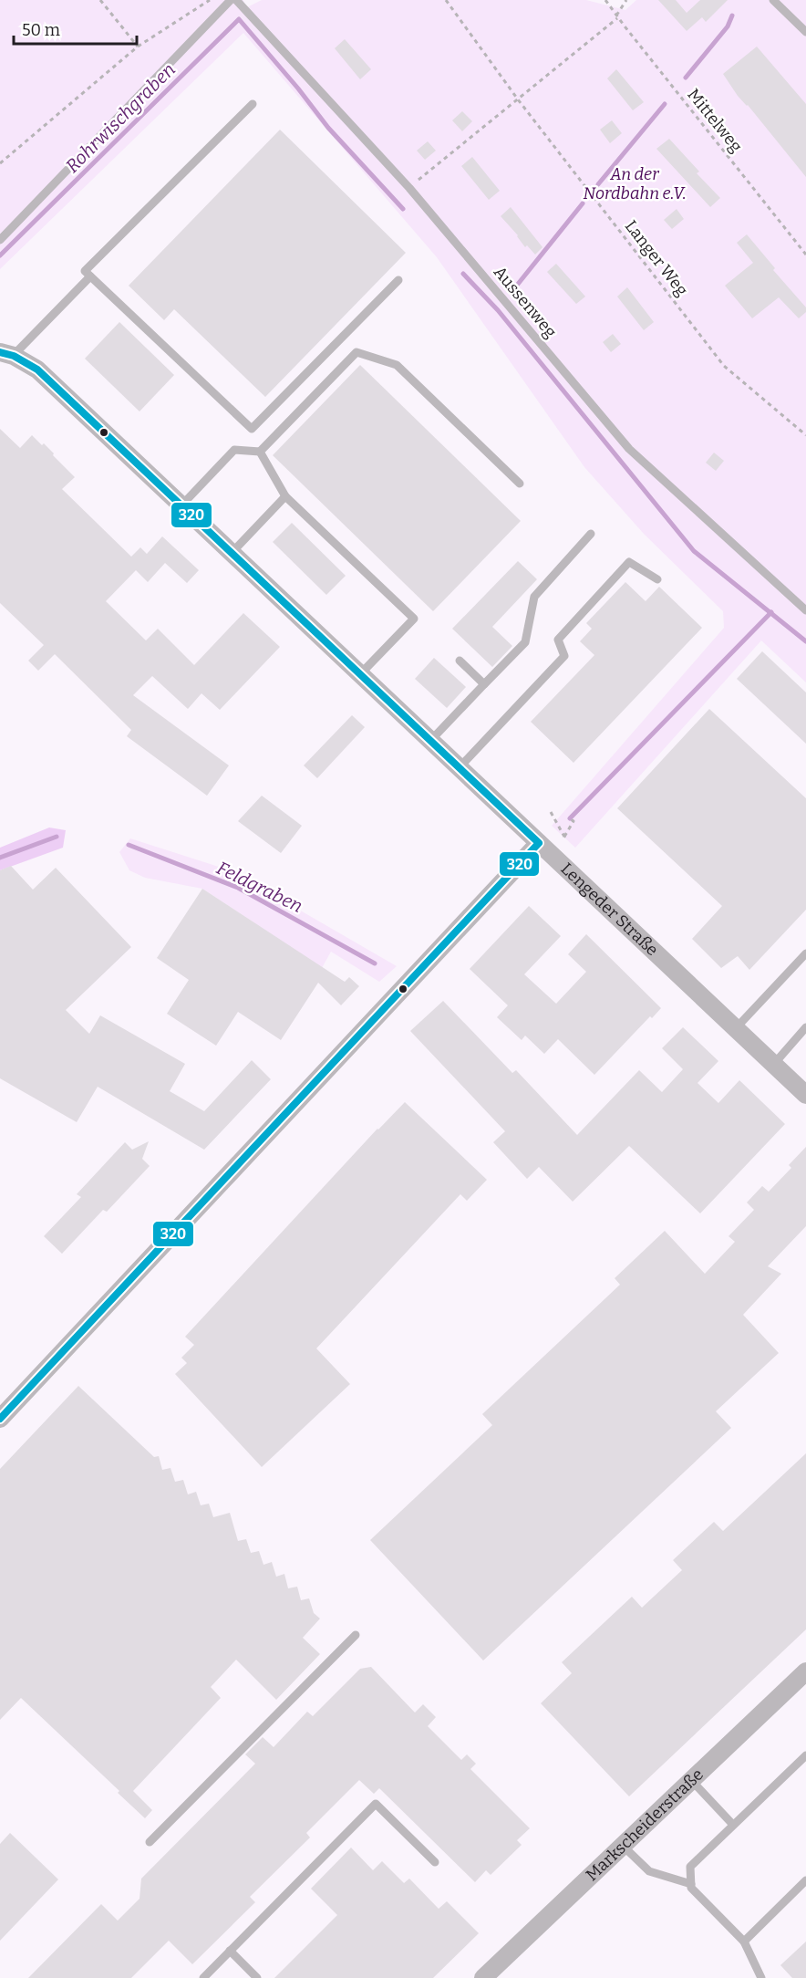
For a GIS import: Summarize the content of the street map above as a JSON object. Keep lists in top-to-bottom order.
{
  "streets": {
    "street": ["Lengeder Straße", "Markscheiderstraße"],
    "lane": ["Aussenweg"],
    "path": ["Mittelweg", "Langer Weg"]
  },
  "water": ["Rohrwischgraben", "Feldgraben"],
  "parks": ["An der Nordbahn e.V."],
  "lines": ["transit line 320"],
  "scale_bar": "50 m"
}
